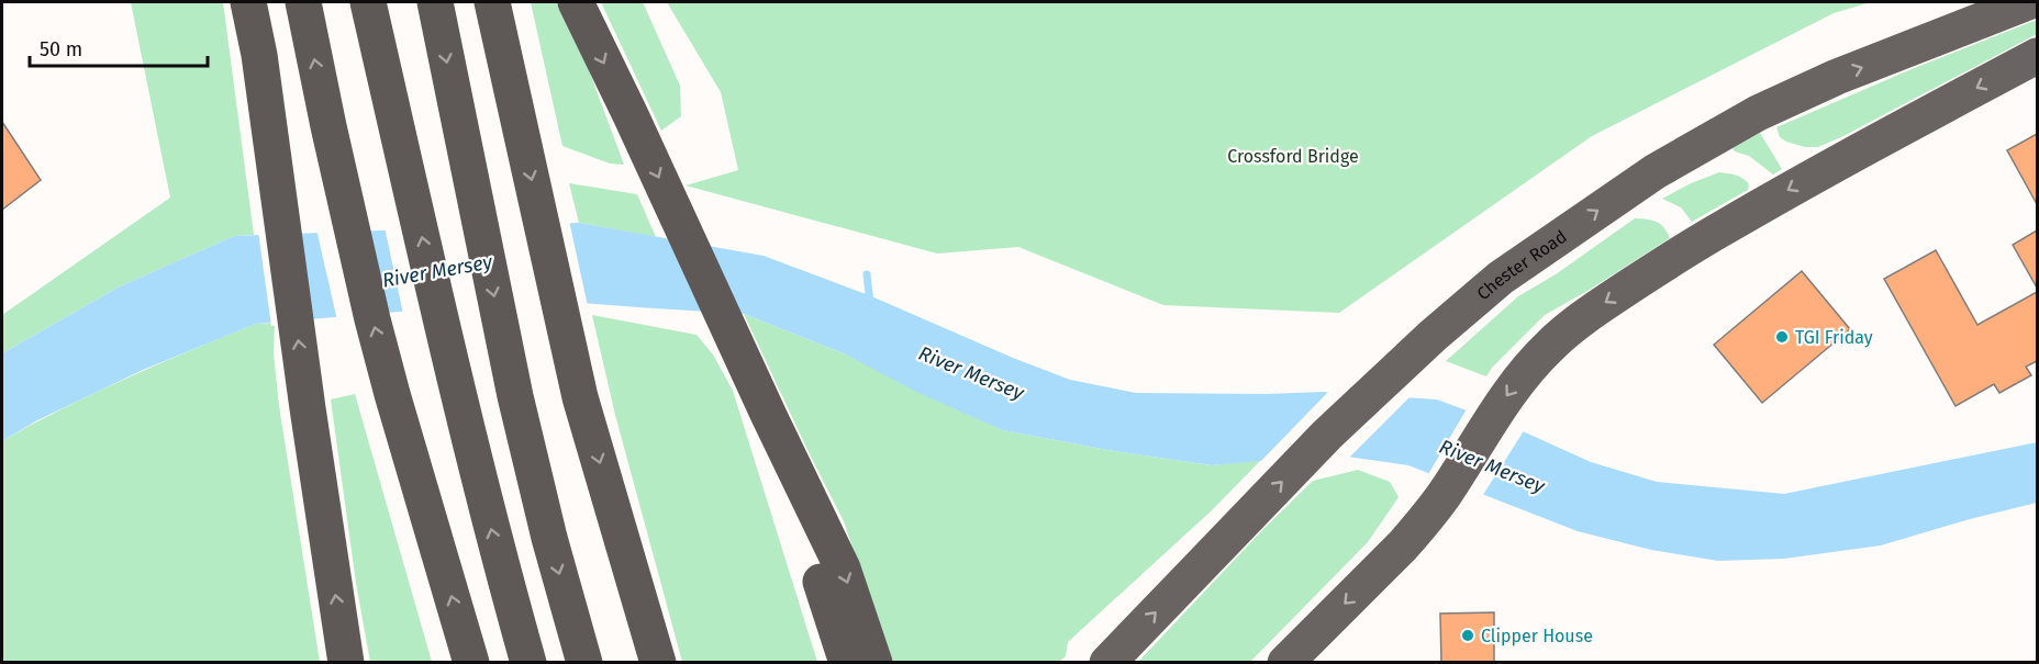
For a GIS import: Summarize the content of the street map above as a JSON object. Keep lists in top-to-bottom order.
{
  "streets": {
    "highway": ["Chester Road"]
  },
  "water": ["River Mersey"],
  "parks": ["Crossford Bridge"],
  "places": ["TGI Friday", "Clipper House"],
  "scale_bar": "50 m"
}
